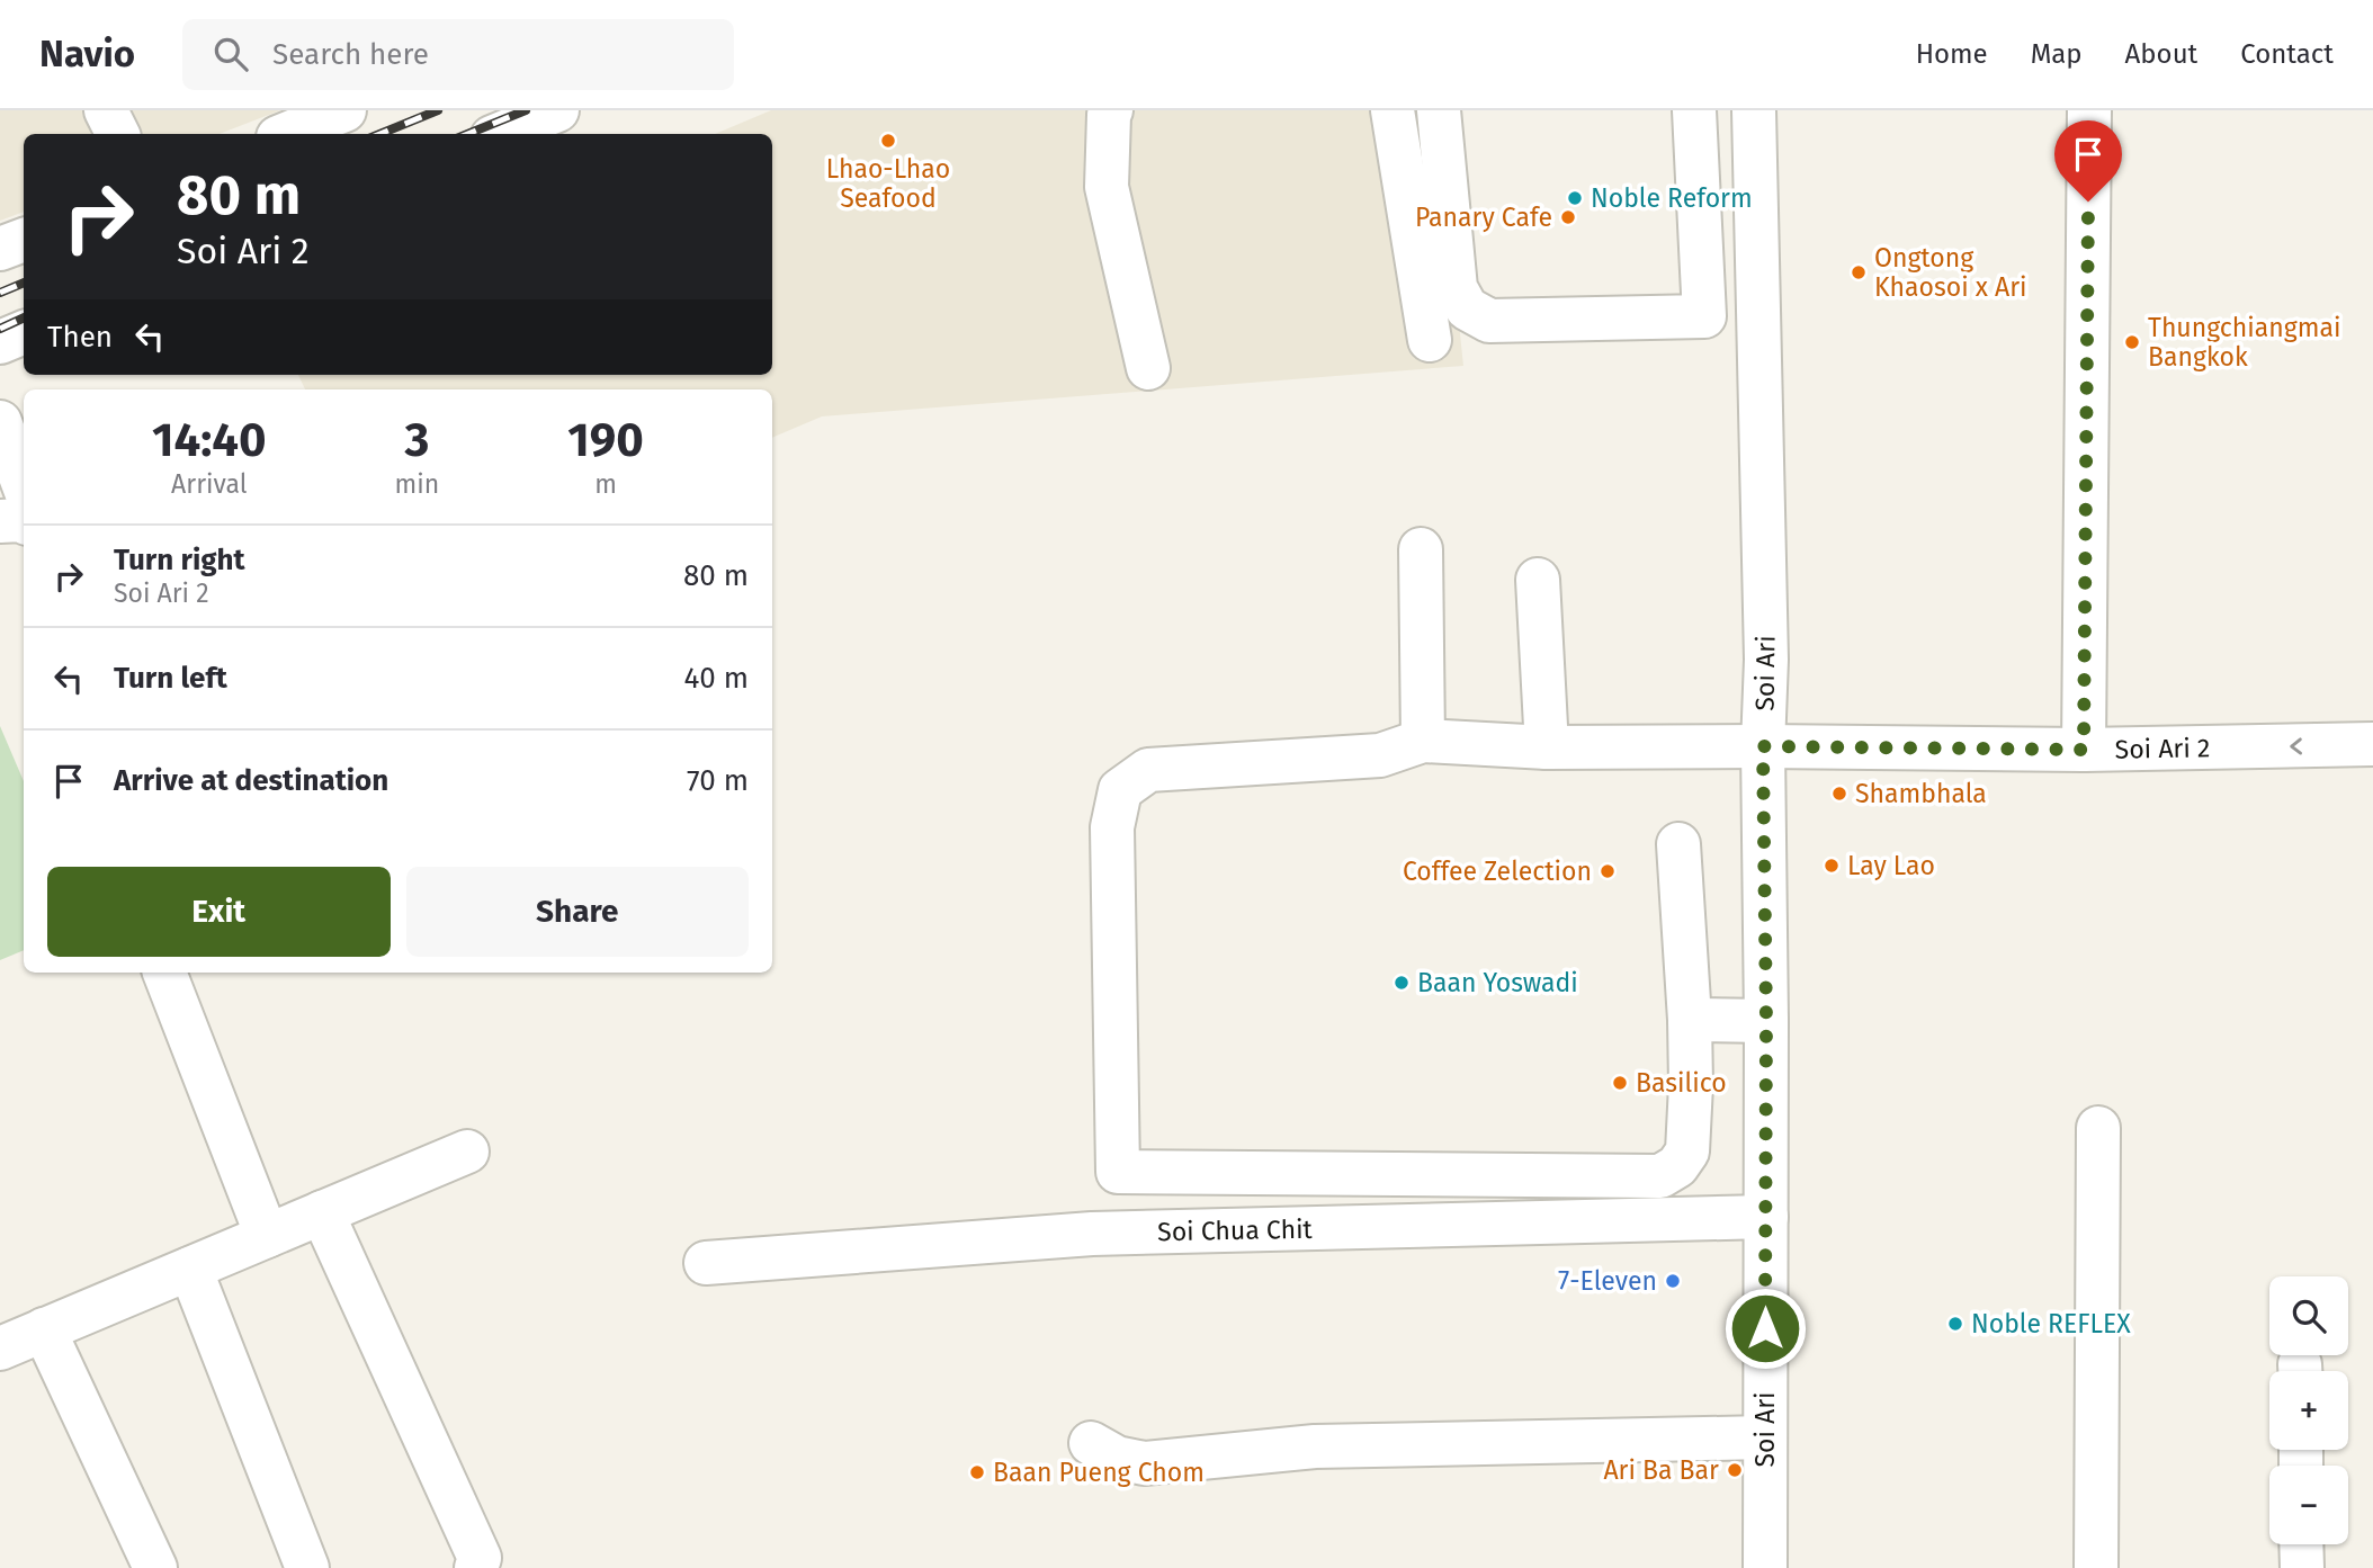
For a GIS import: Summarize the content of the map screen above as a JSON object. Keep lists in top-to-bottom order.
{
  "streets": {
    "street": ["Soi Ari", "Soi Ari 2", "Soi Chua Chit"]
  },
  "crossings": [
    ["Soi Ari", "Soi Ari 2"],
    ["Soi Ari", "Soi Chua Chit"]
  ],
  "places": [
    "Lhao-Lhao Seafood",
    "Noble Reform",
    "Panary Cafe",
    "Ongtong Khaosoi x Ari",
    "Thungchiangmai Bangkok",
    "Shambhala",
    "Lay Lao",
    "Coffee Zelection",
    "Baan Yoswadi",
    "Basilico",
    "7-Eleven",
    "Noble REFLEX",
    "Ari Ba Bar",
    "Baan Pueng Chom"
  ],
  "page": {
    "header": "Navio",
    "search": "Search here",
    "nav": [
      "Home",
      "Map",
      "About",
      "Contact"
    ],
    "turn": ["80 m", "Soi Ari 2"],
    "then": "Then",
    "eta": [
      "14:40",
      "Arrival",
      "3",
      "min",
      "190",
      "m"
    ],
    "list": [
      {
        "name": "Turn right",
        "note": "Soi Ari 2",
        "value": "80 m"
      },
      {
        "name": "Turn left",
        "value": "40 m"
      },
      {
        "name": "Arrive at destination",
        "value": "70 m"
      }
    ],
    "buttons": ["Exit", "Share"],
    "map_buttons": ["+", "−"]
  }
}
